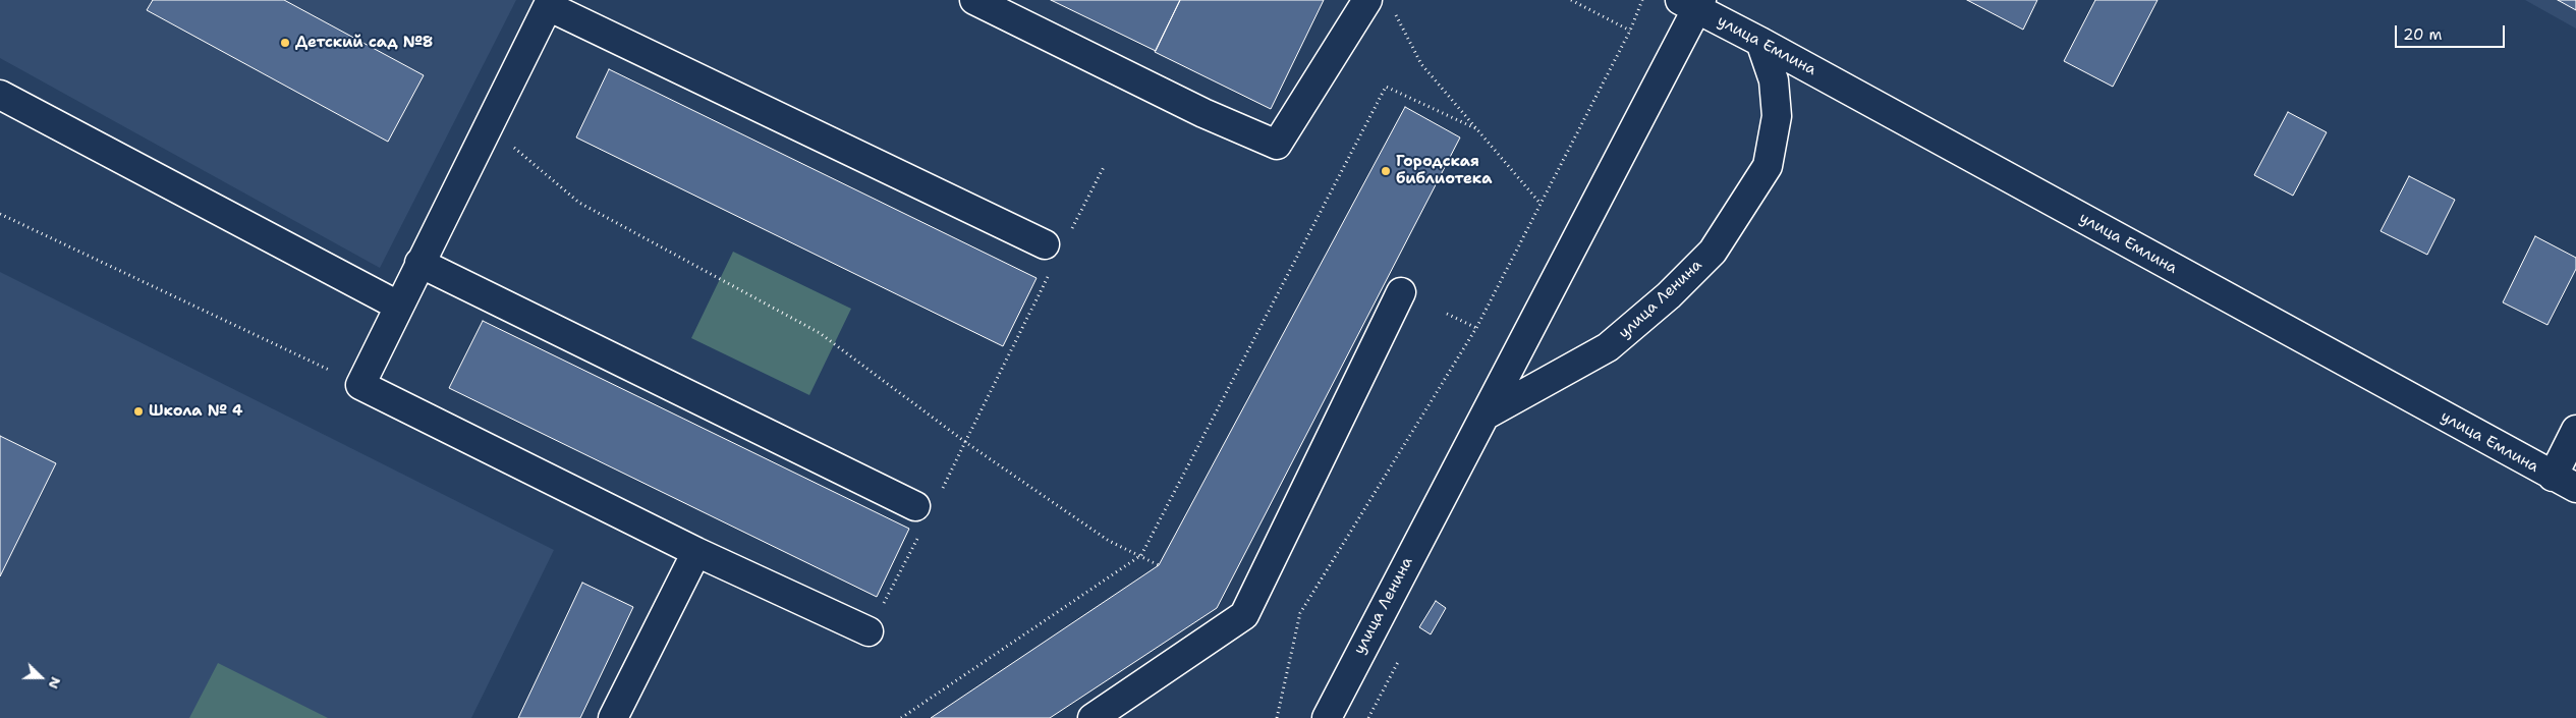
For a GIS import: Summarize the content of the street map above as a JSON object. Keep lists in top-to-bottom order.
{
  "streets": {
    "street": ["улица Емлина", "улица Ленина"]
  },
  "crossings": [
    ["улица Емлина", "улица Ленина"]
  ],
  "places": ["Детский сад №8", "Городская библиотека", "Школа № 4"],
  "scale_bar": "20 m",
  "north": "right"
}
